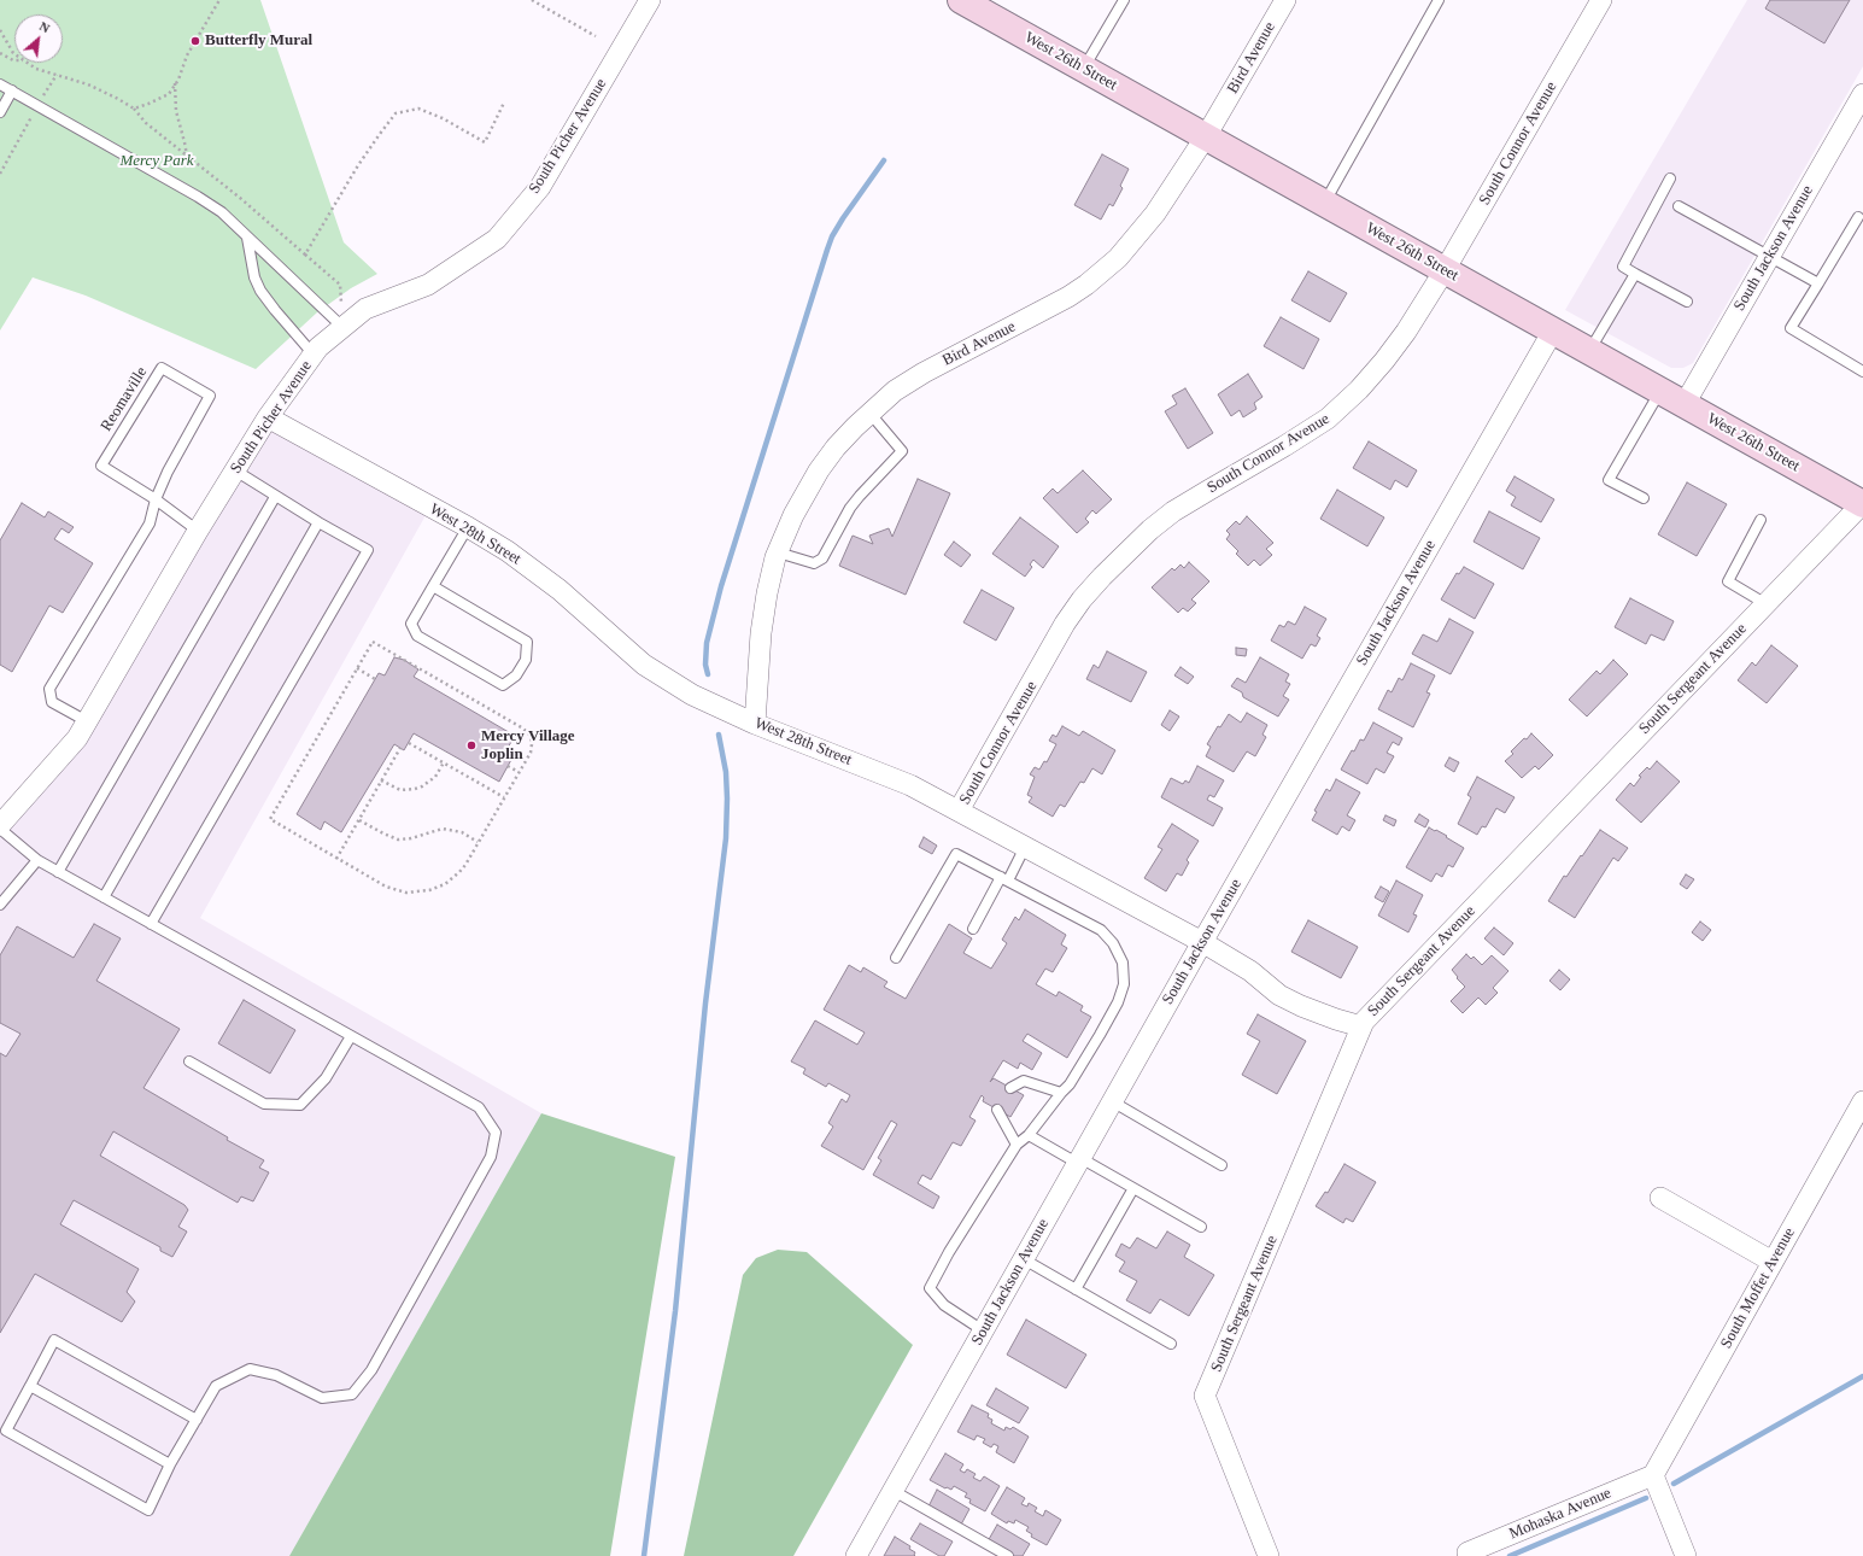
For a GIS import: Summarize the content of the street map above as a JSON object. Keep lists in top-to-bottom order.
{
  "streets": {
    "main road": ["West 26th Street"],
    "street": [
      "Bird Avenue",
      "South Picher Avenue",
      "South Connor Avenue",
      "South Jackson Avenue",
      "West 28th Street",
      "South Sergeant Avenue",
      "South Moffet Avenue",
      "Mohaska Avenue"
    ],
    "lane": ["Reomaville"]
  },
  "crossings": [
    ["Bird Avenue", "West 26th Street"],
    ["Bird Avenue", "West 28th Street"],
    ["West 26th Street", "South Connor Avenue"],
    ["West 26th Street", "South Jackson Avenue"],
    ["West 26th Street", "South Sergeant Avenue"],
    ["South Picher Avenue", "Reomaville"],
    ["South Picher Avenue", "West 28th Street"],
    ["South Connor Avenue", "West 28th Street"],
    ["South Jackson Avenue", "West 28th Street"],
    ["West 28th Street", "South Sergeant Avenue"],
    ["South Moffet Avenue", "Mohaska Avenue"]
  ],
  "parks": ["Mercy Park"],
  "places": ["Butterfly Mural", "Mercy Village Joplin"],
  "north": "top right"
}
